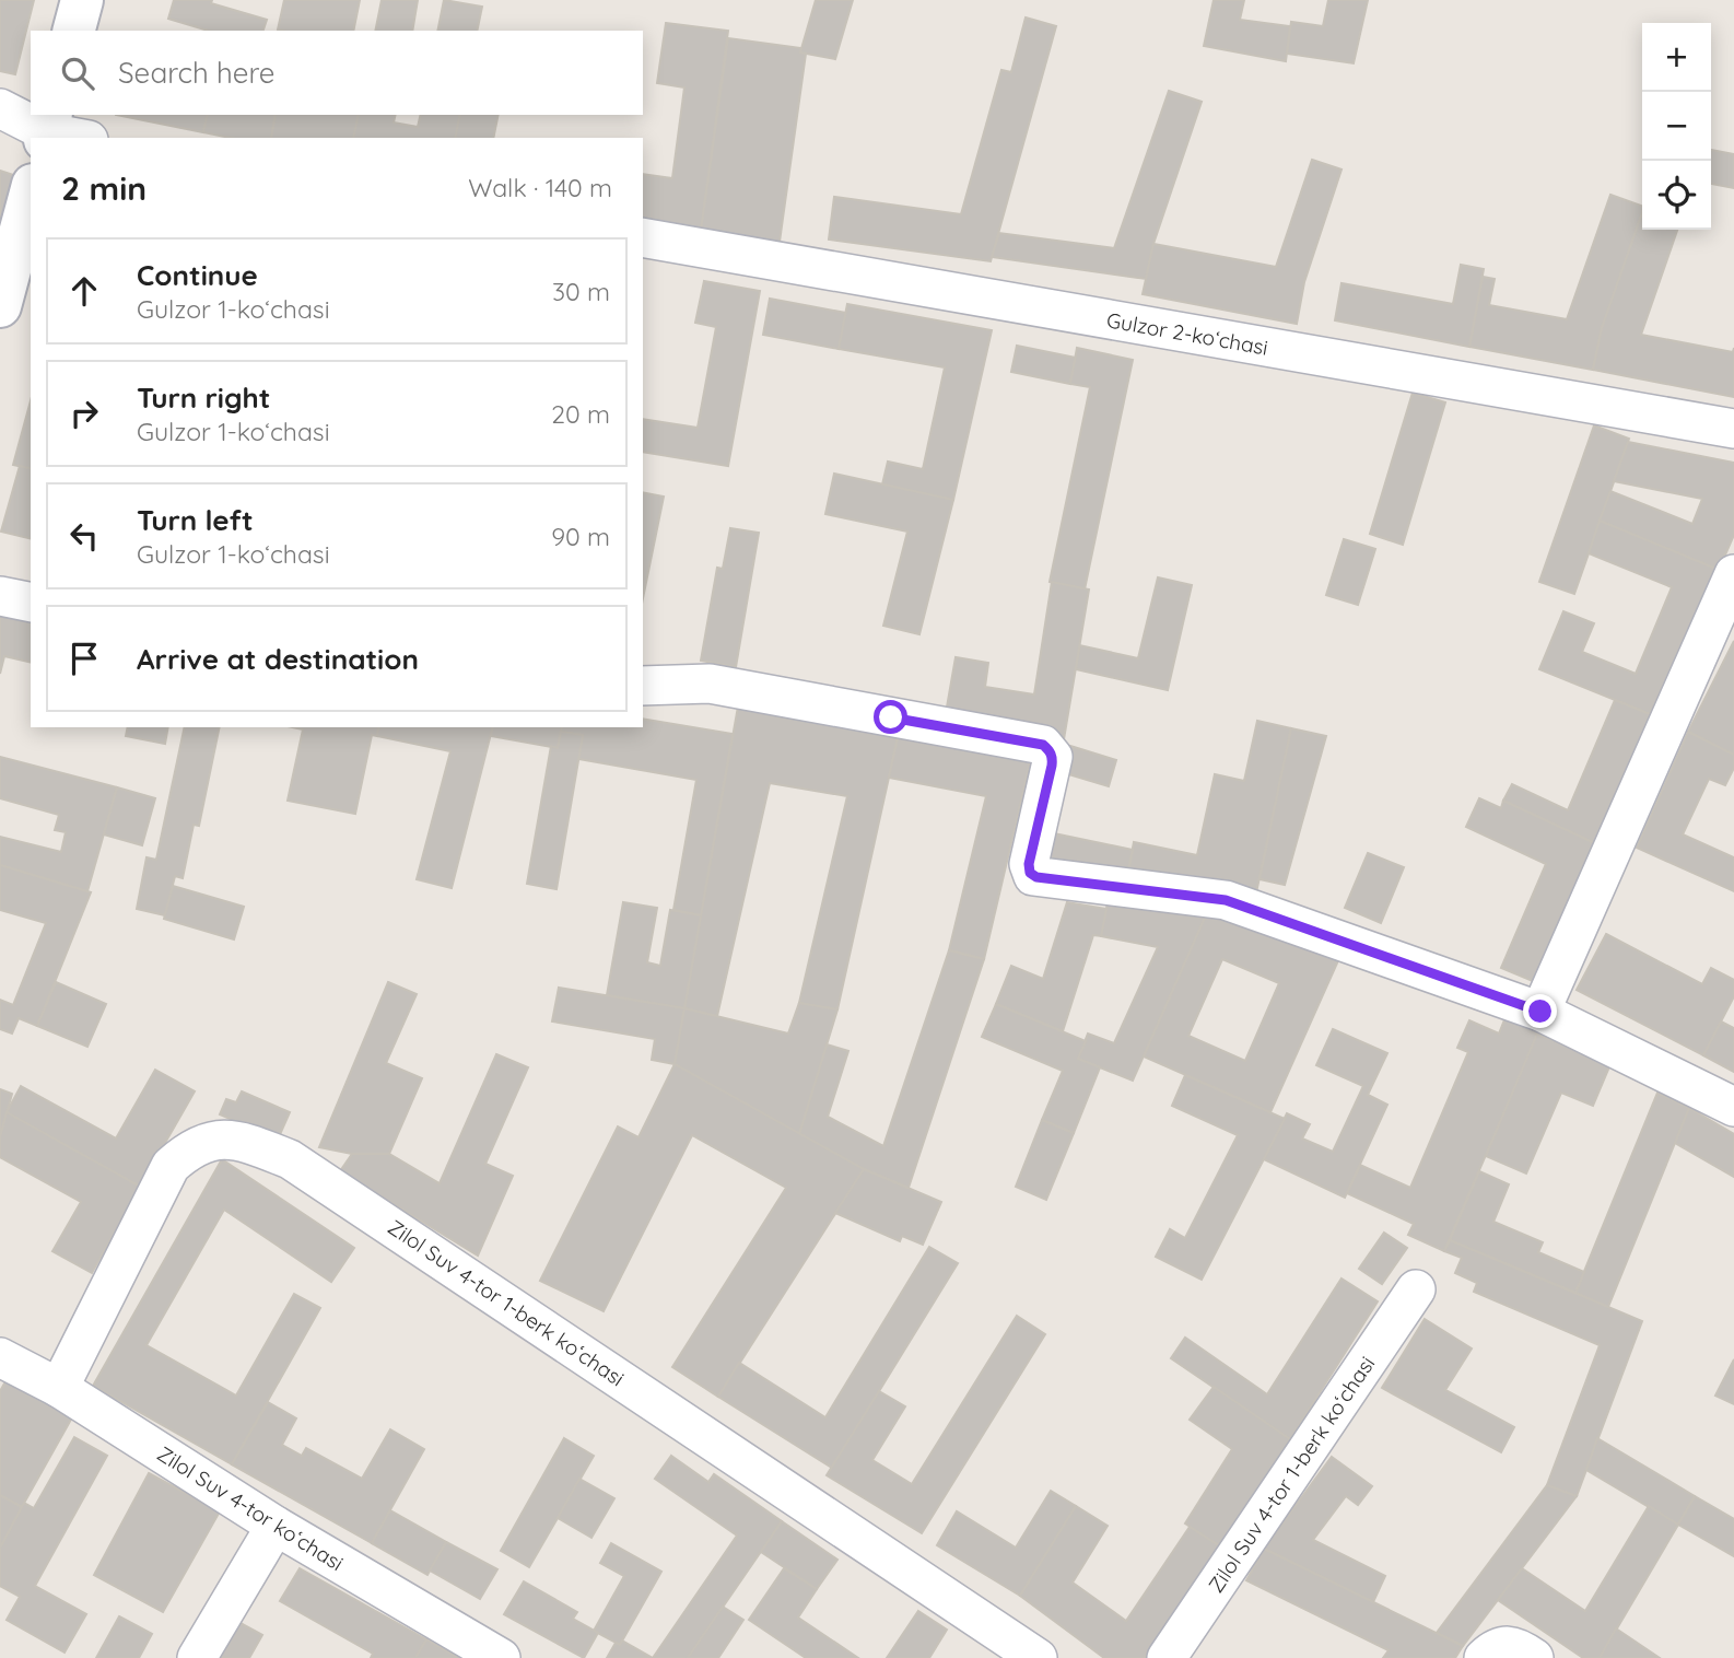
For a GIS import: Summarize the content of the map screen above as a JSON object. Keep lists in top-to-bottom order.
{
  "streets": {
    "street": ["Gulzor 2-koʻchasi", "Zilol Suv 4-tor 1-berk koʻchasi", "Zilol Suv 4-tor koʻchasi"]
  },
  "crossings": [
    ["Zilol Suv 4-tor 1-berk koʻchasi", "Zilol Suv 4-tor koʻchasi"]
  ],
  "page": {
    "map_buttons": ["+", "−"],
    "search": "Search here",
    "heading": ["2 min", "Walk · 140 m"],
    "list": [
      ["Continue", "Gulzor 1-koʻchasi", "30 m"],
      ["Turn right", "Gulzor 1-koʻchasi", "20 m"],
      ["Turn left", "Gulzor 1-koʻchasi", "90 m"],
      "Arrive at destination"
    ]
  }
}
